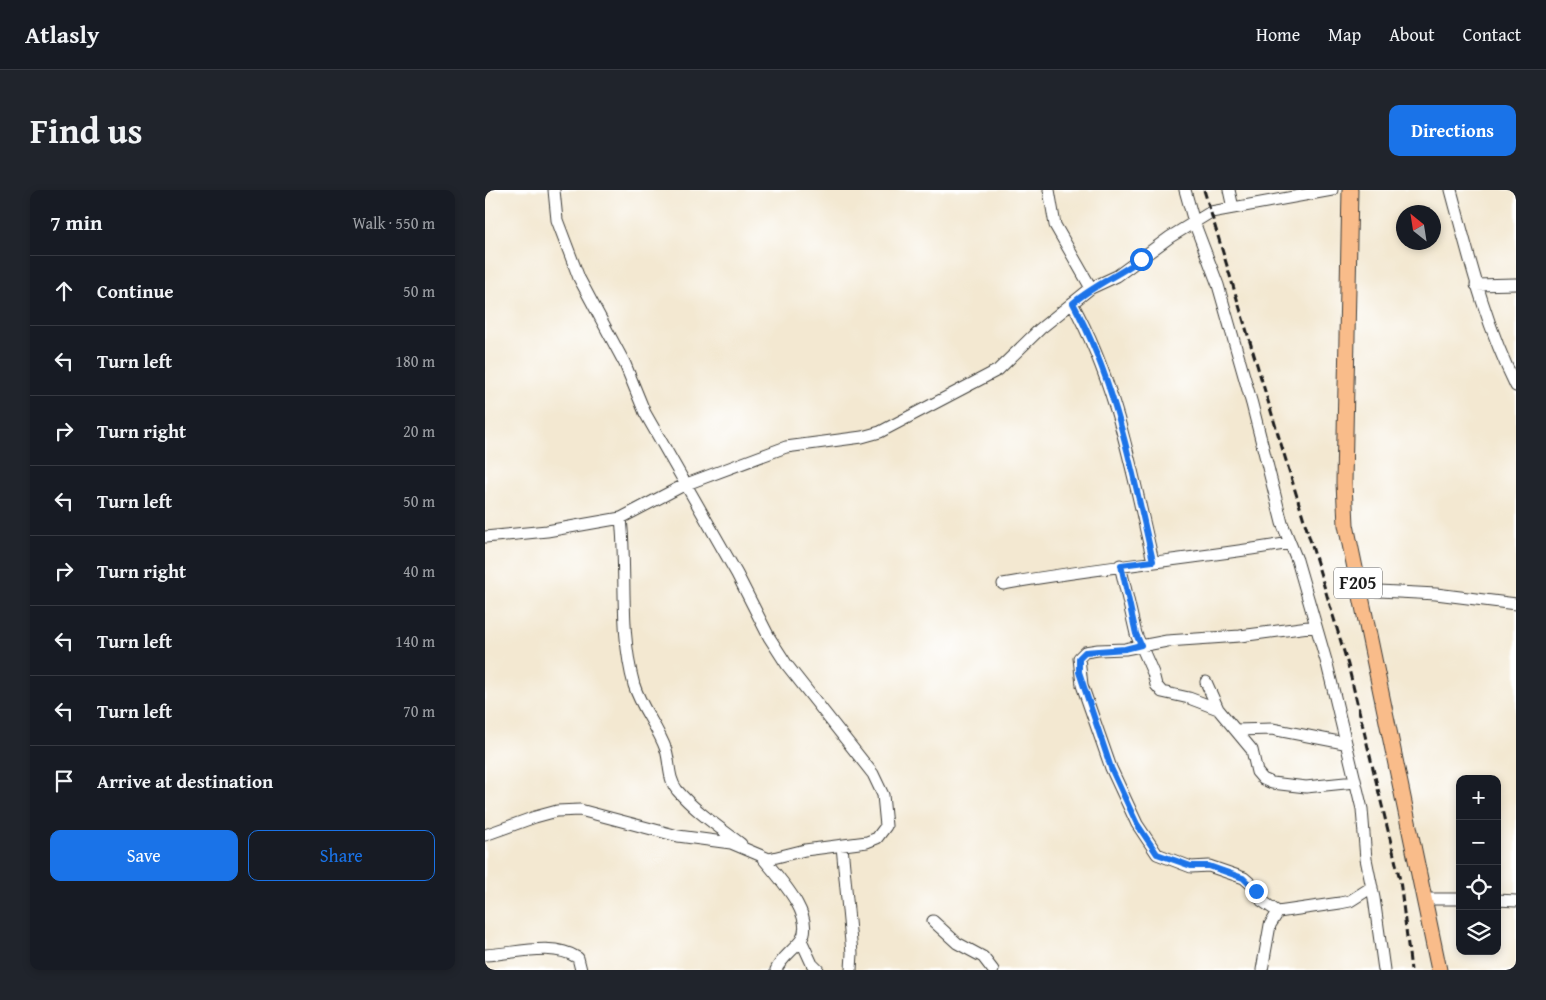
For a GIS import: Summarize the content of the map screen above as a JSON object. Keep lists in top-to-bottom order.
{
  "streets": {
    "main road": ["F205"]
  },
  "north": "top left",
  "page": {
    "header": "Atlasly",
    "nav": [
      "Home",
      "Map",
      "About",
      "Contact"
    ],
    "title": "Find us",
    "buttons": [
      "Directions",
      ["Save", "Share"]
    ],
    "heading": ["7 min", "Walk · 550 m"],
    "list": [
      ["Continue", "50 m"],
      ["Turn left", "180 m"],
      ["Turn right", "20 m"],
      ["Turn left", "50 m"],
      ["Turn right", "40 m"],
      ["Turn left", "140 m"],
      ["Turn left", "70 m"],
      "Arrive at destination"
    ],
    "map_buttons": ["+", "−"]
  }
}
